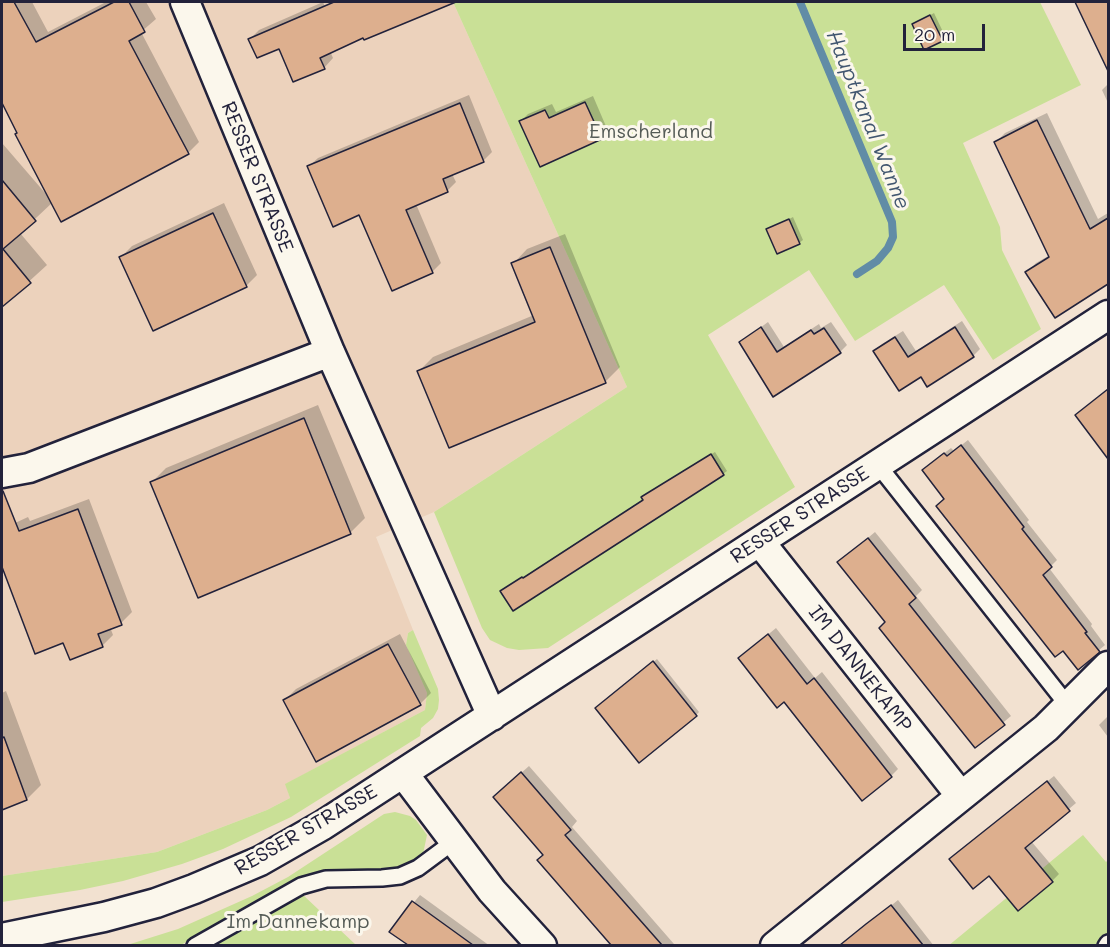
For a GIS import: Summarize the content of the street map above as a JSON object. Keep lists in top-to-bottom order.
{
  "streets": {
    "street": ["RESSER STRASSE", "IM DANNEKAMP"]
  },
  "crossings": [
    ["RESSER STRASSE", "IM DANNEKAMP"]
  ],
  "water": ["Hauptkanal Wanne"],
  "parks": ["Emscherland", "Im Dannekamp"],
  "scale_bar": "20 m"
}
